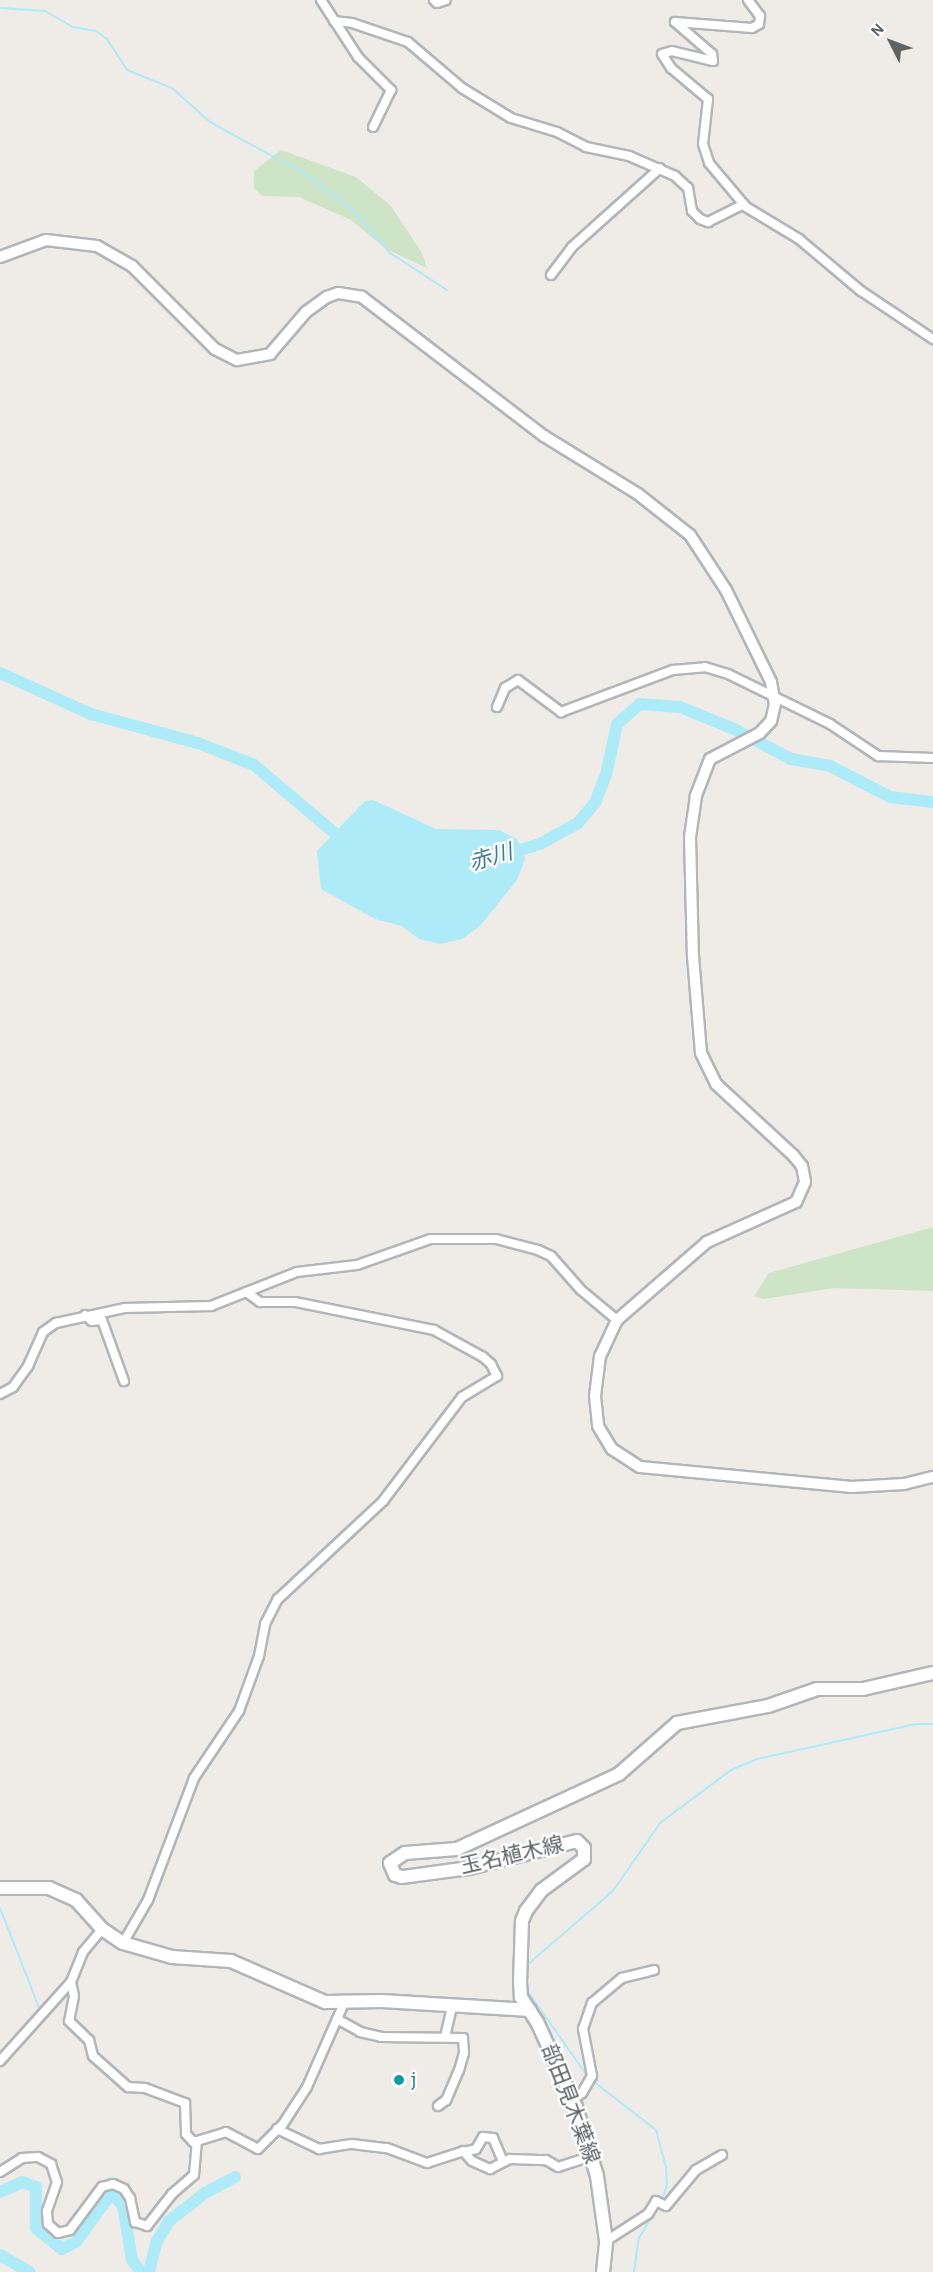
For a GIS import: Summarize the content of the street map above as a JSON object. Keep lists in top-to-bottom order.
{
  "streets": {
    "main road": ["玉名植木線", "部田見木葉線"]
  },
  "crossings": [
    ["玉名植木線", "部田見木葉線"]
  ],
  "water": ["赤川"],
  "places": ["j"],
  "north": "top left"
}
